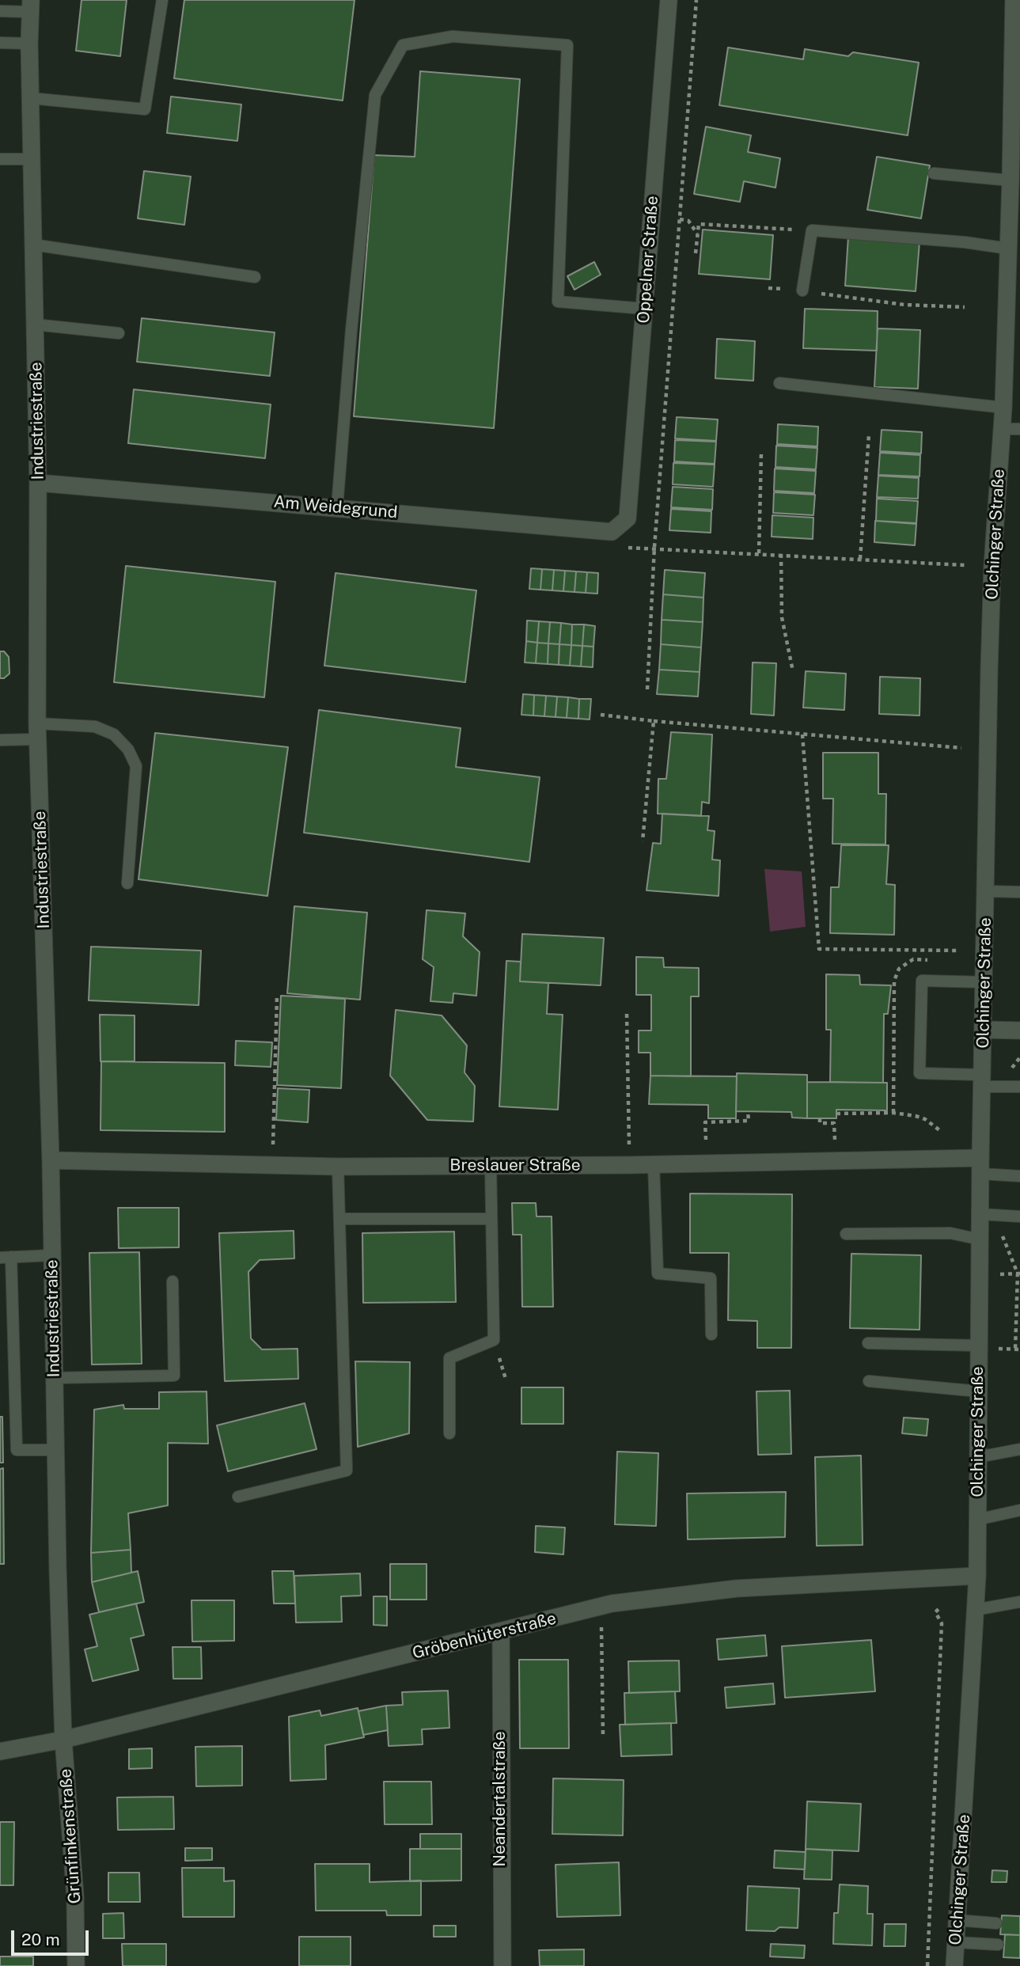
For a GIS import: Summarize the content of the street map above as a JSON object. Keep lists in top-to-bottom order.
{
  "streets": {
    "street": [
      "Oppelner Straße",
      "Industriestraße",
      "Am Weidegrund",
      "Olchinger Straße",
      "Breslauer Straße",
      "Gröbenhüterstraße",
      "Neandertalstraße",
      "Grünfinkenstraße"
    ]
  },
  "crossings": [
    ["Oppelner Straße", "Am Weidegrund"],
    ["Industriestraße", "Am Weidegrund"],
    ["Industriestraße", "Breslauer Straße"],
    ["Industriestraße", "Gröbenhüterstraße"],
    ["Industriestraße", "Grünfinkenstraße"],
    ["Olchinger Straße", "Breslauer Straße"],
    ["Olchinger Straße", "Gröbenhüterstraße"],
    ["Gröbenhüterstraße", "Neandertalstraße"],
    ["Gröbenhüterstraße", "Grünfinkenstraße"]
  ],
  "scale_bar": "20 m"
}
